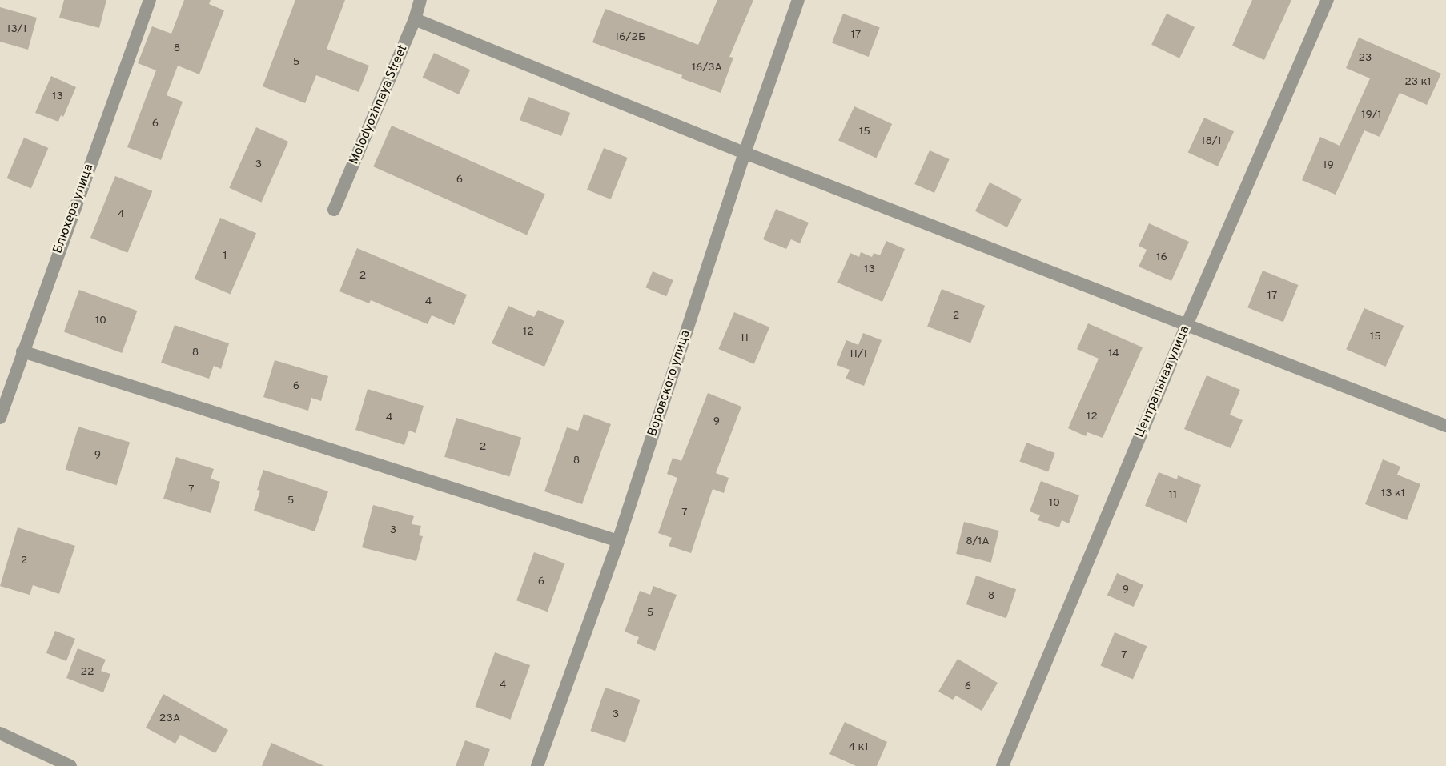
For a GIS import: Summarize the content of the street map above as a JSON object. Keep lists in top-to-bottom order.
{
  "streets": {
    "street": [
      "Molodyozhnaya Street",
      "Блюхера улица",
      "Центральная улица",
      "Воровского улица"
    ]
  },
  "house_numbers": [
    "13/1",
    "17",
    "16/2Б",
    "8",
    "23",
    "5",
    "16/3А",
    "23 к1",
    "13",
    "19/1",
    "6",
    "15",
    "18/1",
    "3",
    "19",
    "6",
    "4",
    "1",
    "16",
    "13",
    "2",
    "17",
    "4",
    "2",
    "10",
    "12",
    "15",
    "11",
    "8",
    "14",
    "11/1",
    "6",
    "12",
    "4",
    "9",
    "2",
    "9",
    "8",
    "7",
    "13 к1",
    "11",
    "5",
    "10",
    "7",
    "3",
    "8/1А",
    "2",
    "6",
    "9",
    "8",
    "5",
    "7",
    "22",
    "4",
    "6",
    "3",
    "23А",
    "4 к1"
  ]
}
